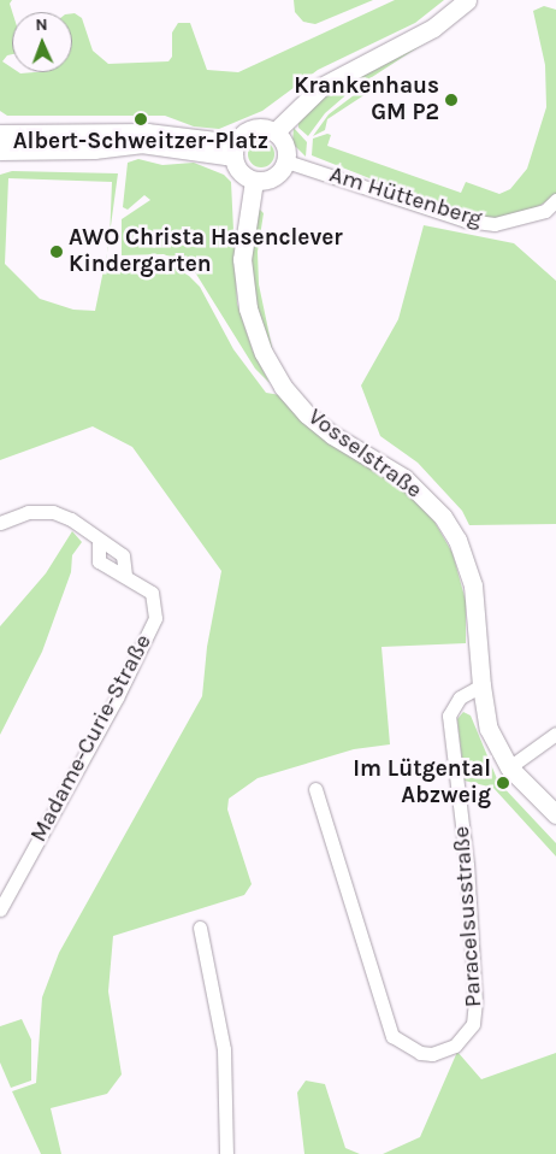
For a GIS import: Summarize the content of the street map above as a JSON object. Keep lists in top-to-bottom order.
{
  "streets": {
    "street": [
      "Am Hüttenberg",
      "Vosselstraße",
      "Madame-Curie-Straße",
      "Paracelsusstraße"
    ]
  },
  "crossings": [
    ["Am Hüttenberg", "Vosselstraße"],
    ["Vosselstraße", "Paracelsusstraße"]
  ],
  "places": [
    "Krankenhaus GM P2",
    "Albert-Schweitzer-Platz",
    "AWO Christa Hasenclever Kindergarten",
    "Im Lütgental Abzweig"
  ],
  "north": "top"
}
